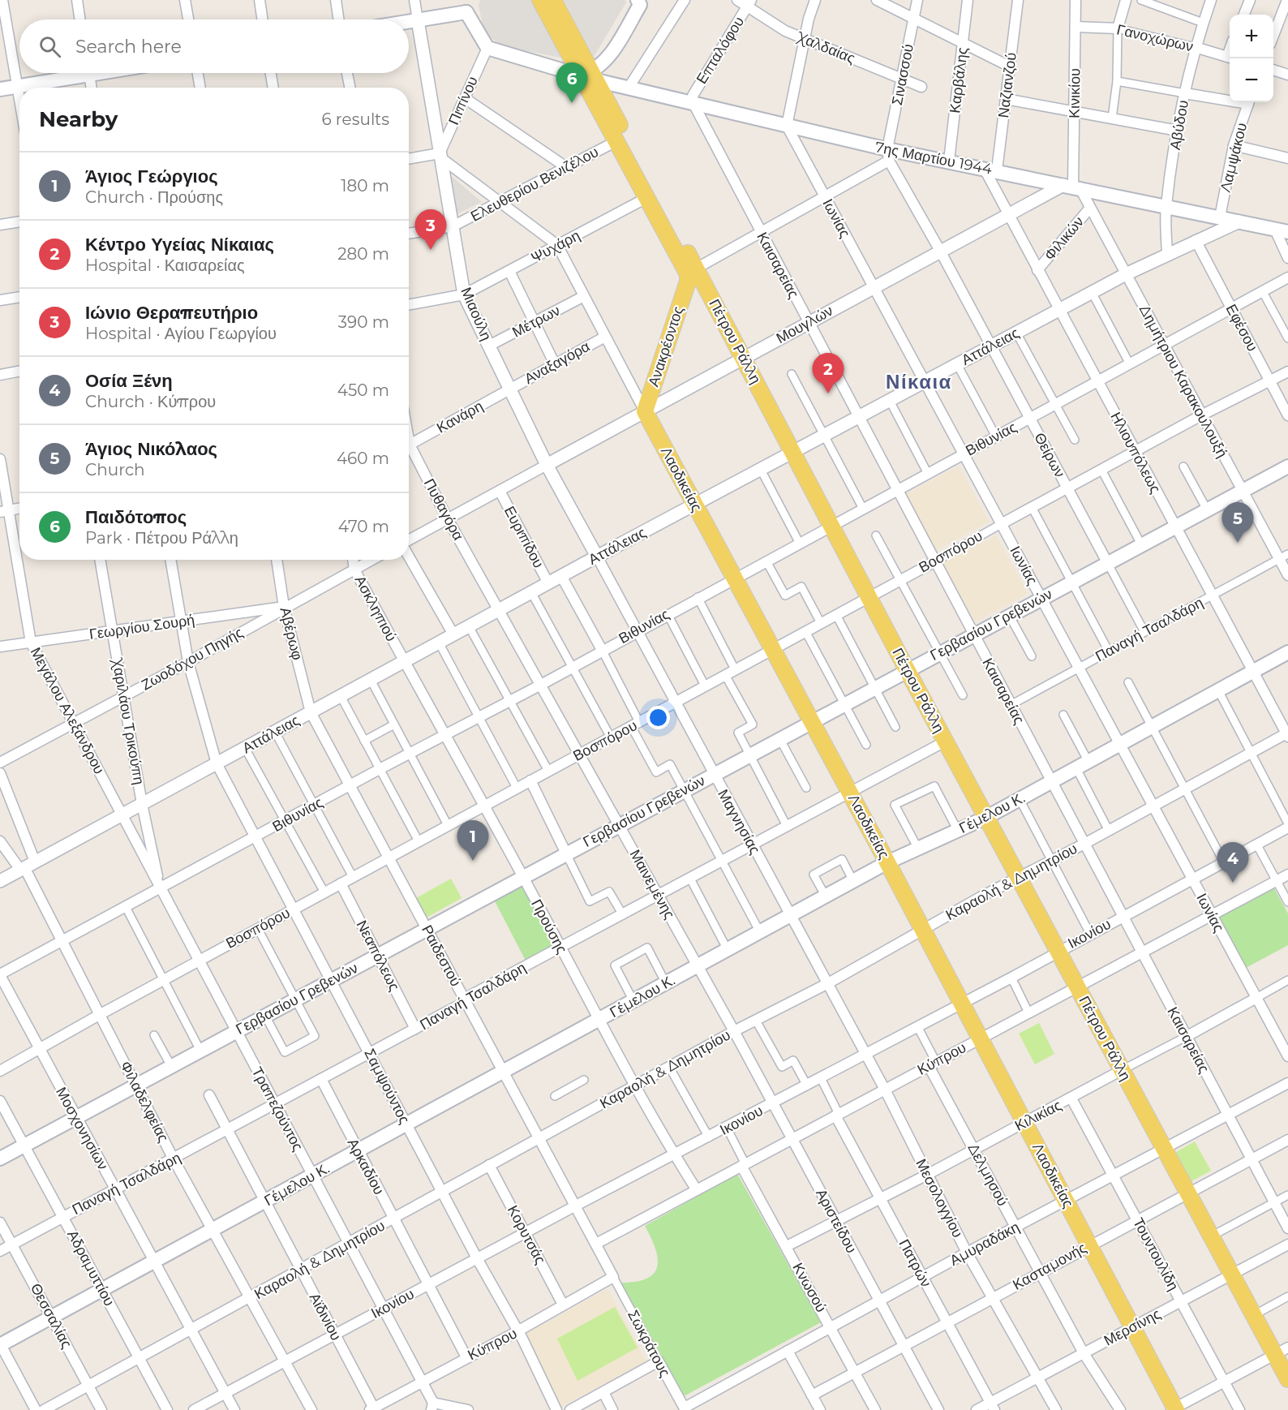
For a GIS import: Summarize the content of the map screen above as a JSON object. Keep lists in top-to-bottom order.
{
  "streets": {
    "main road": [
      "7ης Μαρτίου 1944",
      "Πέτρου Ράλλη",
      "Ανακρέοντος",
      "Λαοδικείας",
      "Γερβασίου Γρεβενών",
      "Γέμελου Κ."
    ],
    "street": [
      "Γανοχώρων",
      "Χαλδαίας",
      "Επταλόφου",
      "Σινασσού",
      "Καρβάλης",
      "Ναζιανζού",
      "Κινικίου",
      "Πιπίνου",
      "Αβύδου",
      "Λαμψάκου",
      "Ελευθερίου Βενιζέλου",
      "Ιωνίας",
      "Φιλικών",
      "Ψυχάρη",
      "Καισαρείας",
      "Μιαούλη",
      "Μέτρων",
      "Μουγλών",
      "Εφέσου",
      "Αττάλειας",
      "Αναξαγόρα",
      "Δημήτριου Καρακουλουξή",
      "Κανάρη",
      "Βιθυνίας",
      "Ηλιουπόλεως",
      "Θείρων",
      "Πυθαγόρα",
      "Ευριπίδου",
      "Βοσπόρου",
      "Ασκληπιού",
      "Γεωργίου Σουρή",
      "Παναγή Τσαλδάρη",
      "Αβέρωφ",
      "Ζωοδόχου Πηγής",
      "Μεγάλου Αλεξάνδρου",
      "Χαριλάου Τρικούπη",
      "Μαγνησίας",
      "Καραολή & Δημητρίου",
      "Μαινεμένης",
      "Προύσης",
      "Ικονίου",
      "Νεαπόλεως",
      "Ραιδεστού",
      "Κύπρου",
      "Σαμψούντος",
      "Φιλαδελφείας",
      "Τραπεζούντος",
      "Κιλικίας",
      "Μοσχονησίων",
      "Αρκαδίου",
      "Δελμησού",
      "Μεσολογγίου",
      "Αριστείδου",
      "Κορυτσάς",
      "Αμυραδάκη",
      "Τουντουλίδη",
      "Πατρών",
      "Κασταμονής",
      "Αδραμυττίου",
      "Κνωσού",
      "Θεσσαλίας",
      "Αϊδινίου",
      "Μερσίνης",
      "Σωκράτους"
    ]
  },
  "crossings": [
    ["Γανοχώρων", "Κινικίου"],
    ["Γανοχώρων", "Αβύδου"],
    ["Χαλδαίας", "Επταλόφου"],
    ["Χαλδαίας", "Σινασσού"],
    ["Επταλόφου", "7ης Μαρτίου 1944"],
    ["Επταλόφου", "Καισαρείας"],
    ["Σινασσού", "7ης Μαρτίου 1944"],
    ["Σινασσού", "Θείρων"],
    ["Καρβάλης", "7ης Μαρτίου 1944"],
    ["Ναζιανζού", "7ης Μαρτίου 1944"],
    ["Ναζιανζού", "Ηλιουπόλεως"],
    ["Κινικίου", "7ης Μαρτίου 1944"],
    ["Κινικίου", "Μουγλών"],
    ["Κινικίου", "Δημήτριου Καρακουλουξή"],
    ["Πιπίνου", "7ης Μαρτίου 1944"],
    ["Πιπίνου", "Μιαούλη"],
    ["Αβύδου", "7ης Μαρτίου 1944"],
    ["Αβύδου", "Αττάλειας"],
    ["Λαμψάκου", "7ης Μαρτίου 1944"],
    ["7ης Μαρτίου 1944", "Ιωνίας"],
    ["7ης Μαρτίου 1944", "Καισαρείας"],
    ["7ης Μαρτίου 1944", "Μουγλών"],
    ["7ης Μαρτίου 1944", "Πέτρου Ράλλη"],
    ["7ης Μαρτίου 1944", "Αττάλειας"],
    ["7ης Μαρτίου 1944", "Δημήτριου Καρακουλουξή"],
    ["7ης Μαρτίου 1944", "Ηλιουπόλεως"],
    ["7ης Μαρτίου 1944", "Θείρων"],
    ["Ελευθερίου Βενιζέλου", "Μιαούλη"],
    ["Ελευθερίου Βενιζέλου", "Πέτρου Ράλλη"],
    ["Ιωνίας", "Μουγλών"],
    ["Ιωνίας", "Αττάλειας"],
    ["Ιωνίας", "Βιθυνίας"],
    ["Ιωνίας", "Βοσπόρου"],
    ["Ιωνίας", "Γερβασίου Γρεβενών"],
    ["Ιωνίας", "Παναγή Τσαλδάρη"],
    ["Ιωνίας", "Γέμελου Κ."],
    ["Ιωνίας", "Καραολή & Δημητρίου"],
    ["Ιωνίας", "Ικονίου"],
    ["Ιωνίας", "Κύπρου"],
    ["Ιωνίας", "Κιλικίας"],
    ["Φιλικών", "Δημήτριου Καρακουλουξή"],
    ["Φιλικών", "Ηλιουπόλεως"],
    ["Ψυχάρη", "Μιαούλη"],
    ["Ψυχάρη", "Πέτρου Ράλλη"],
    ["Ψυχάρη", "Λαοδικείας"],
    ["Καισαρείας", "Μουγλών"],
    ["Καισαρείας", "Αττάλειας"],
    ["Καισαρείας", "Βιθυνίας"],
    ["Καισαρείας", "Βοσπόρου"],
    ["Καισαρείας", "Γερβασίου Γρεβενών"],
    ["Καισαρείας", "Παναγή Τσαλδάρη"],
    ["Καισαρείας", "Γέμελου Κ."],
    ["Καισαρείας", "Καραολή & Δημητρίου"],
    ["Καισαρείας", "Ικονίου"],
    ["Καισαρείας", "Κύπρου"],
    ["Καισαρείας", "Κιλικίας"],
    ["Καισαρείας", "Αμυραδάκη"],
    ["Καισαρείας", "Κασταμονής"],
    ["Μιαούλη", "Μέτρων"],
    ["Μιαούλη", "Μουγλών"],
    ["Μιαούλη", "Αττάλειας"],
    ["Μιαούλη", "Αναξαγόρα"],
    ["Μιαούλη", "Κανάρη"],
    ["Μιαούλη", "Μαγνησίας"],
    ["Μέτρων", "Λαοδικείας"],
    ["Μουγλών", "Πέτρου Ράλλη"],
    ["Μουγλών", "Ανακρέοντος"],
    ["Μουγλών", "Δημήτριου Καρακουλουξή"],
    ["Μουγλών", "Ηλιουπόλεως"],
    ["Μουγλών", "Θείρων"],
    ["Μουγλών", "Λαοδικείας"],
    ["Εφέσου", "Αττάλειας"],
    ["Εφέσου", "Βιθυνίας"],
    ["Εφέσου", "Βοσπόρου"],
    ["Πέτρου Ράλλη", "Ανακρέοντος"],
    ["Πέτρου Ράλλη", "Αττάλειας"],
    ["Πέτρου Ράλλη", "Βιθυνίας"],
    ["Πέτρου Ράλλη", "Βοσπόρου"],
    ["Πέτρου Ράλλη", "Γερβασίου Γρεβενών"],
    ["Πέτρου Ράλλη", "Παναγή Τσαλδάρη"],
    ["Πέτρου Ράλλη", "Γέμελου Κ."],
    ["Πέτρου Ράλλη", "Καραολή & Δημητρίου"],
    ["Πέτρου Ράλλη", "Ικονίου"],
    ["Πέτρου Ράλλη", "Κύπρου"],
    ["Πέτρου Ράλλη", "Κιλικίας"],
    ["Πέτρου Ράλλη", "Αμυραδάκη"],
    ["Πέτρου Ράλλη", "Κασταμονής"],
    ["Πέτρου Ράλλη", "Μερσίνης"],
    ["Ανακρέοντος", "Λαοδικείας"],
    ["Αττάλειας", "Δημήτριου Καρακουλουξή"],
    ["Αττάλειας", "Ηλιουπόλεως"],
    ["Αττάλειας", "Θείρων"],
    ["Αττάλειας", "Λαοδικείας"],
    ["Αττάλειας", "Πυθαγόρα"],
    ["Αττάλειας", "Ευριπίδου"],
    ["Αττάλειας", "Ασκληπιού"],
    ["Αττάλειας", "Αβέρωφ"],
    ["Αττάλειας", "Μεγάλου Αλεξάνδρου"],
    ["Αττάλειας", "Χαριλάου Τρικούπη"],
    ["Αττάλειας", "Μαγνησίας"],
    ["Αττάλειας", "Μαινεμένης"],
    ["Αττάλειας", "Προύσης"],
    ["Αττάλειας", "Ραιδεστού"],
    ["Αττάλειας", "Σαμψούντος"],
    ["Αττάλειας", "Φιλαδελφείας"],
    ["Αττάλειας", "Τραπεζούντος"],
    ["Αναξαγόρα", "Κανάρη"],
    ["Αναξαγόρα", "Λαοδικείας"],
    ["Δημήτριου Καρακουλουξή", "Βιθυνίας"],
    ["Δημήτριου Καρακουλουξή", "Βοσπόρου"],
    ["Δημήτριου Καρακουλουξή", "Γερβασίου Γρεβενών"],
    ["Δημήτριου Καρακουλουξή", "Παναγή Τσαλδάρη"],
    ["Βιθυνίας", "Ηλιουπόλεως"],
    ["Βιθυνίας", "Θείρων"],
    ["Βιθυνίας", "Λαοδικείας"],
    ["Βιθυνίας", "Μαγνησίας"],
    ["Βιθυνίας", "Μαινεμένης"],
    ["Βιθυνίας", "Προύσης"],
    ["Βιθυνίας", "Ραιδεστού"],
    ["Βιθυνίας", "Σαμψούντος"],
    ["Βιθυνίας", "Φιλαδελφείας"],
    ["Βιθυνίας", "Τραπεζούντος"],
    ["Βιθυνίας", "Μοσχονησίων"],
    ["Ηλιουπόλεως", "Βοσπόρου"],
    ["Ηλιουπόλεως", "Γερβασίου Γρεβενών"],
    ["Ηλιουπόλεως", "Παναγή Τσαλδάρη"],
    ["Ηλιουπόλεως", "Γέμελου Κ."],
    ["Ηλιουπόλεως", "Καραολή & Δημητρίου"],
    ["Θείρων", "Βοσπόρου"],
    ["Θείρων", "Γερβασίου Γρεβενών"],
    ["Θείρων", "Παναγή Τσαλδάρη"],
    ["Λαοδικείας", "Βοσπόρου"],
    ["Λαοδικείας", "Γερβασίου Γρεβενών"],
    ["Λαοδικείας", "Παναγή Τσαλδάρη"],
    ["Λαοδικείας", "Γέμελου Κ."],
    ["Λαοδικείας", "Καραολή & Δημητρίου"],
    ["Λαοδικείας", "Ικονίου"],
    ["Λαοδικείας", "Κύπρου"],
    ["Λαοδικείας", "Κιλικίας"],
    ["Λαοδικείας", "Αμυραδάκη"],
    ["Λαοδικείας", "Κασταμονής"],
    ["Λαοδικείας", "Μερσίνης"],
    ["Πυθαγόρα", "Μαινεμένης"],
    ["Βοσπόρου", "Μαγνησίας"],
    ["Βοσπόρου", "Μαινεμένης"],
    ["Βοσπόρου", "Προύσης"],
    ["Βοσπόρου", "Νεαπόλεως"],
    ["Βοσπόρου", "Ραιδεστού"],
    ["Βοσπόρου", "Σαμψούντος"],
    ["Βοσπόρου", "Φιλαδελφείας"],
    ["Βοσπόρου", "Τραπεζούντος"],
    ["Βοσπόρου", "Μοσχονησίων"],
    ["Ασκληπιού", "Ζωοδόχου Πηγής"],
    ["Ασκληπιού", "Προύσης"],
    ["Γερβασίου Γρεβενών", "Μαγνησίας"],
    ["Γερβασίου Γρεβενών", "Μαινεμένης"],
    ["Γερβασίου Γρεβενών", "Προύσης"],
    ["Γερβασίου Γρεβενών", "Νεαπόλεως"],
    ["Γερβασίου Γρεβενών", "Ραιδεστού"],
    ["Γερβασίου Γρεβενών", "Σαμψούντος"],
    ["Γερβασίου Γρεβενών", "Φιλαδελφείας"],
    ["Γερβασίου Γρεβενών", "Τραπεζούντος"],
    ["Γερβασίου Γρεβενών", "Μοσχονησίων"],
    ["Γερβασίου Γρεβενών", "Αδραμυττίου"],
    ["Γεωργίου Σουρή", "Αβέρωφ"],
    ["Γεωργίου Σουρή", "Ζωοδόχου Πηγής"],
    ["Γεωργίου Σουρή", "Μεγάλου Αλεξάνδρου"],
    ["Γεωργίου Σουρή", "Χαριλάου Τρικούπη"],
    ["Γεωργίου Σουρή", "Σαμψούντος"],
    ["Παναγή Τσαλδάρη", "Μαγνησίας"],
    ["Παναγή Τσαλδάρη", "Μαινεμένης"],
    ["Παναγή Τσαλδάρη", "Προύσης"],
    ["Παναγή Τσαλδάρη", "Νεαπόλεως"],
    ["Παναγή Τσαλδάρη", "Ραιδεστού"],
    ["Παναγή Τσαλδάρη", "Σαμψούντος"],
    ["Παναγή Τσαλδάρη", "Φιλαδελφείας"],
    ["Παναγή Τσαλδάρη", "Τραπεζούντος"],
    ["Παναγή Τσαλδάρη", "Μοσχονησίων"],
    ["Παναγή Τσαλδάρη", "Αρκαδίου"],
    ["Παναγή Τσαλδάρη", "Αδραμυττίου"],
    ["Παναγή Τσαλδάρη", "Θεσσαλίας"],
    ["Παναγή Τσαλδάρη", "Αϊδινίου"],
    ["Αβέρωφ", "Ζωοδόχου Πηγής"],
    ["Αβέρωφ", "Ραιδεστού"],
    ["Ζωοδόχου Πηγής", "Μεγάλου Αλεξάνδρου"],
    ["Ζωοδόχου Πηγής", "Χαριλάου Τρικούπη"],
    ["Ζωοδόχου Πηγής", "Σαμψούντος"],
    ["Μεγάλου Αλεξάνδρου", "Τραπεζούντος"],
    ["Χαριλάου Τρικούπη", "Τραπεζούντος"],
    ["Γέμελου Κ.", "Μαγνησίας"],
    ["Γέμελου Κ.", "Μαινεμένης"],
    ["Γέμελου Κ.", "Προύσης"],
    ["Γέμελου Κ.", "Ραιδεστού"],
    ["Γέμελου Κ.", "Σαμψούντος"],
    ["Γέμελου Κ.", "Φιλαδελφείας"],
    ["Γέμελου Κ.", "Τραπεζούντος"],
    ["Γέμελου Κ.", "Μοσχονησίων"],
    ["Γέμελου Κ.", "Αρκαδίου"],
    ["Γέμελου Κ.", "Αδραμυττίου"],
    ["Γέμελου Κ.", "Θεσσαλίας"],
    ["Γέμελου Κ.", "Αϊδινίου"],
    ["Μαγνησίας", "Καραολή & Δημητρίου"],
    ["Μαγνησίας", "Μεσολογγίου"],
    ["Καραολή & Δημητρίου", "Μαινεμένης"],
    ["Καραολή & Δημητρίου", "Προύσης"],
    ["Καραολή & Δημητρίου", "Ραιδεστού"],
    ["Καραολή & Δημητρίου", "Σαμψούντος"],
    ["Καραολή & Δημητρίου", "Φιλαδελφείας"],
    ["Καραολή & Δημητρίου", "Τραπεζούντος"],
    ["Καραολή & Δημητρίου", "Μοσχονησίων"],
    ["Καραολή & Δημητρίου", "Αρκαδίου"],
    ["Καραολή & Δημητρίου", "Μεσολογγίου"],
    ["Καραολή & Δημητρίου", "Αριστείδου"],
    ["Καραολή & Δημητρίου", "Κορυτσάς"],
    ["Καραολή & Δημητρίου", "Αδραμυττίου"],
    ["Καραολή & Δημητρίου", "Θεσσαλίας"],
    ["Καραολή & Δημητρίου", "Αϊδινίου"],
    ["Μαινεμένης", "Αριστείδου"],
    ["Προύσης", "Ικονίου"],
    ["Προύσης", "Κύπρου"],
    ["Ικονίου", "Ραιδεστού"],
    ["Ικονίου", "Σαμψούντος"],
    ["Ικονίου", "Φιλαδελφείας"],
    ["Ικονίου", "Τραπεζούντος"],
    ["Ικονίου", "Μοσχονησίων"],
    ["Ικονίου", "Αρκαδίου"],
    ["Ικονίου", "Μεσολογγίου"],
    ["Ικονίου", "Αριστείδου"],
    ["Ικονίου", "Κορυτσάς"],
    ["Ικονίου", "Αϊδινίου"],
    ["Ραιδεστού", "Κύπρου"],
    ["Ραιδεστού", "Σωκράτους"],
    ["Κύπρου", "Σαμψούντος"],
    ["Κύπρου", "Τραπεζούντος"],
    ["Κύπρου", "Αρκαδίου"],
    ["Κύπρου", "Δελμησού"],
    ["Κύπρου", "Μεσολογγίου"],
    ["Κύπρου", "Αριστείδου"],
    ["Κύπρου", "Κορυτσάς"],
    ["Κύπρου", "Πατρών"],
    ["Κύπρου", "Κνωσού"],
    ["Κύπρου", "Αϊδινίου"],
    ["Κύπρου", "Σωκράτους"],
    ["Κιλικίας", "Δελμησού"],
    ["Κιλικίας", "Μεσολογγίου"],
    ["Κιλικίας", "Αριστείδου"],
    ["Κιλικίας", "Τουντουλίδη"],
    ["Κιλικίας", "Πατρών"],
    ["Κιλικίας", "Κνωσού"],
    ["Δελμησού", "Αμυραδάκη"],
    ["Δελμησού", "Κασταμονής"],
    ["Δελμησού", "Μερσίνης"],
    ["Μεσολογγίου", "Αμυραδάκη"],
    ["Μεσολογγίου", "Κασταμονής"],
    ["Μεσολογγίου", "Μερσίνης"],
    ["Αριστείδου", "Αμυραδάκη"],
    ["Αριστείδου", "Κασταμονής"],
    ["Αμυραδάκη", "Τουντουλίδη"],
    ["Αμυραδάκη", "Πατρών"],
    ["Αμυραδάκη", "Κνωσού"],
    ["Αμυραδάκη", "Σωκράτους"],
    ["Τουντουλίδη", "Κασταμονής"],
    ["Τουντουλίδη", "Μερσίνης"],
    ["Πατρών", "Κασταμονής"],
    ["Πατρών", "Μερσίνης"],
    ["Κασταμονής", "Κνωσού"]
  ],
  "districts": ["Νίκαια"],
  "page": {
    "map_buttons": ["+", "−"],
    "search": "Search here",
    "pins": [
      "6",
      "3",
      "2",
      "5",
      "1",
      "4"
    ],
    "heading": ["Nearby", "6 results"],
    "list": [
      {
        "mark": "1",
        "name": "Άγιος Γεώργιος",
        "note": "Church · Προύσης",
        "value": "180 m"
      },
      {
        "mark": "2",
        "name": "Κέντρο Υγείας Νίκαιας",
        "note": "Hospital · Καισαρείας",
        "value": "280 m"
      },
      {
        "mark": "3",
        "name": "Ιώνιο Θεραπευτήριο",
        "note": "Hospital · Αγίου Γεωργίου",
        "value": "390 m"
      },
      {
        "mark": "4",
        "name": "Οσία Ξένη",
        "note": "Church · Κύπρου",
        "value": "450 m"
      },
      {
        "mark": "5",
        "name": "Άγιος Νικόλαος",
        "note": "Church",
        "value": "460 m"
      },
      {
        "mark": "6",
        "name": "Παιδότοπος",
        "note": "Park · Πέτρου Ράλλη",
        "value": "470 m"
      }
    ]
  }
}
